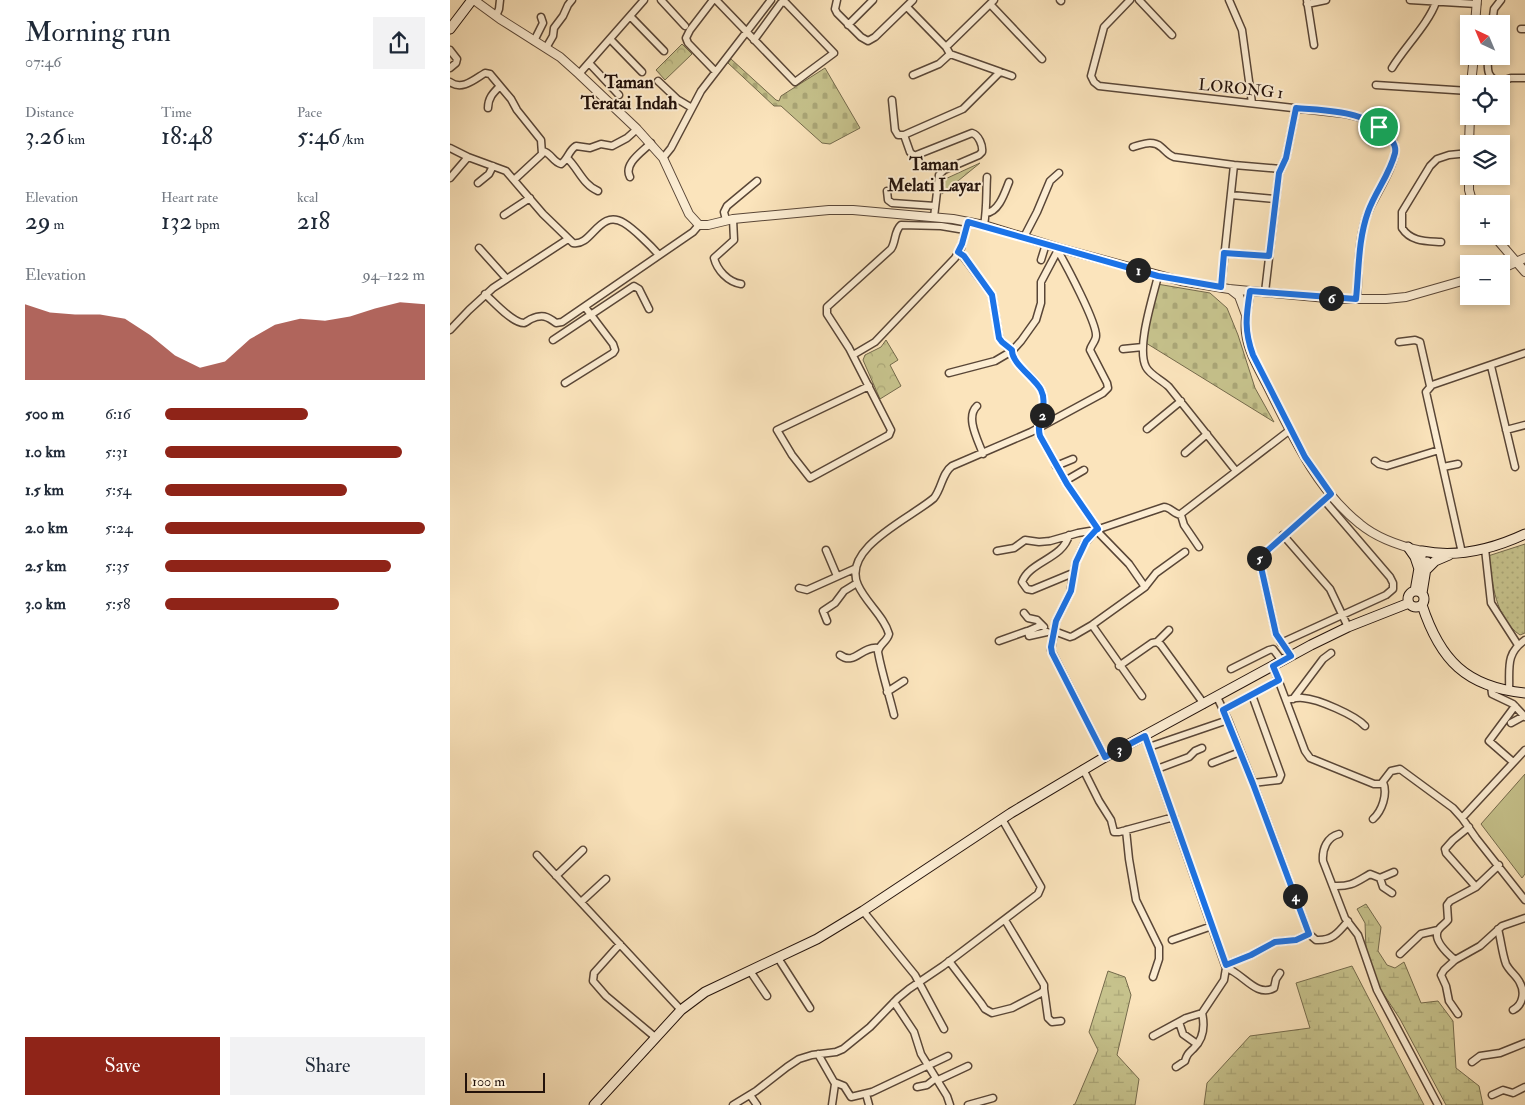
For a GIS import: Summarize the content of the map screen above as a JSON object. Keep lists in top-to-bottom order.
{
  "streets": {
    "street": ["LORONG 1"]
  },
  "districts": ["Taman Teratai Indah", "Taman Melati Layar"],
  "scale_bar": "100 m",
  "north": "top left",
  "page": {
    "heading": ["Morning run", "07:46"],
    "map_buttons": ["+", "−"],
    "stats": [
      ["Distance", "3.26 km"],
      ["Time", "18:48"],
      ["Pace", "5:46 /km"],
      ["Elevation", "29 m"],
      ["Heart rate", "132 bpm"],
      ["kcal", "218"]
    ],
    "chart": ["Elevation", "94–122 m"],
    "pins": [
      "1",
      "6",
      "2",
      "5",
      "3",
      "4"
    ],
    "list": [
      {
        "name": "500 m",
        "note": "6:16"
      },
      {
        "name": "1.0 km",
        "note": "5:31"
      },
      {
        "name": "1.5 km",
        "note": "5:54"
      },
      {
        "name": "2.0 km",
        "note": "5:24"
      },
      {
        "name": "2.5 km",
        "note": "5:35"
      },
      {
        "name": "3.0 km",
        "note": "5:58"
      }
    ],
    "buttons": ["Save", "Share"],
    "scale": "100 m"
  }
}
